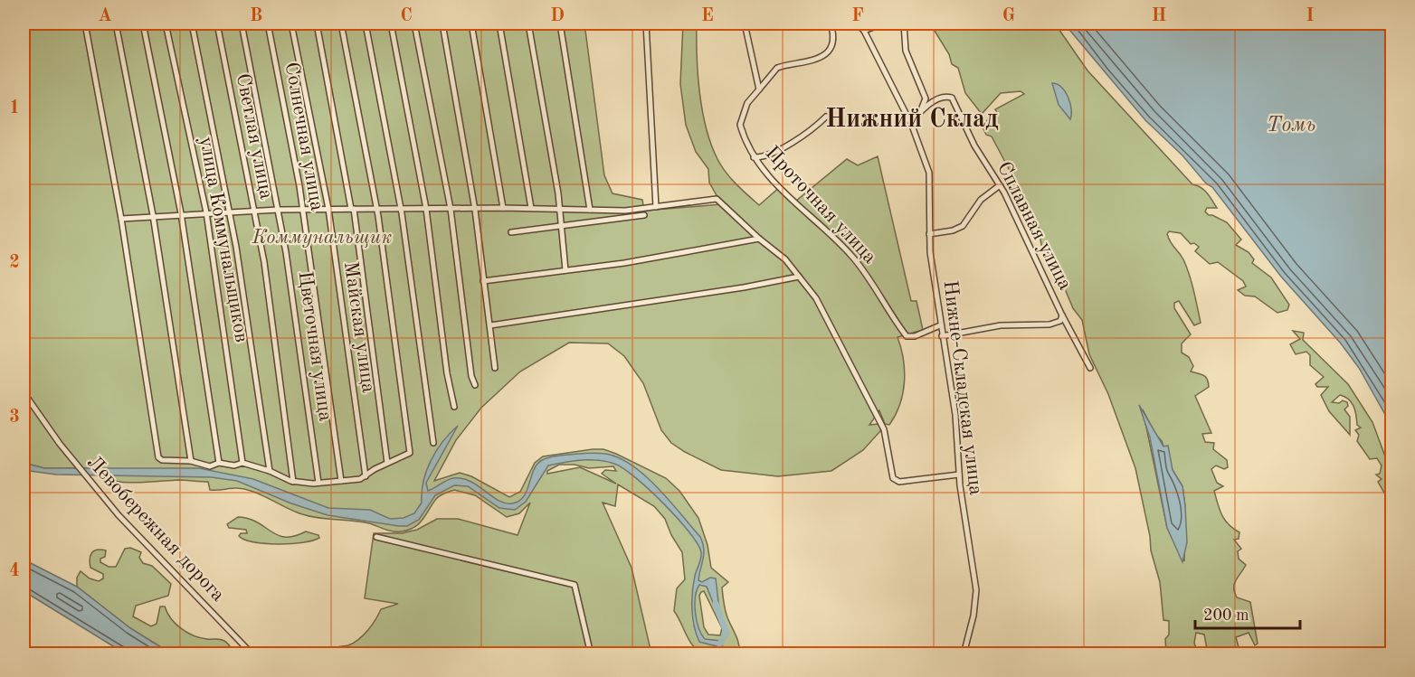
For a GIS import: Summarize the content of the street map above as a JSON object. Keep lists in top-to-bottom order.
{
  "streets": {
    "street": [
      "Светлая улица",
      "Солнечная улица",
      "Проточная улица",
      "Сплавная улица",
      "улица Коммунальщиков",
      "Майская улица",
      "Цветочная улица",
      "Нижне-Складская улица",
      "Левобережная дорога"
    ]
  },
  "crossings": [
    ["Проточная улица", "Нижне-Складская улица"]
  ],
  "districts": ["Нижний Склад"],
  "water": ["Томь"],
  "parks": ["Коммунальщик"],
  "scale_bar": "200 m",
  "grid": {
    "columns": [
      "A",
      "B",
      "C",
      "D",
      "E",
      "F",
      "G",
      "H",
      "I"
    ],
    "rows": [
      "1",
      "2",
      "3",
      "4"
    ]
  }
}
